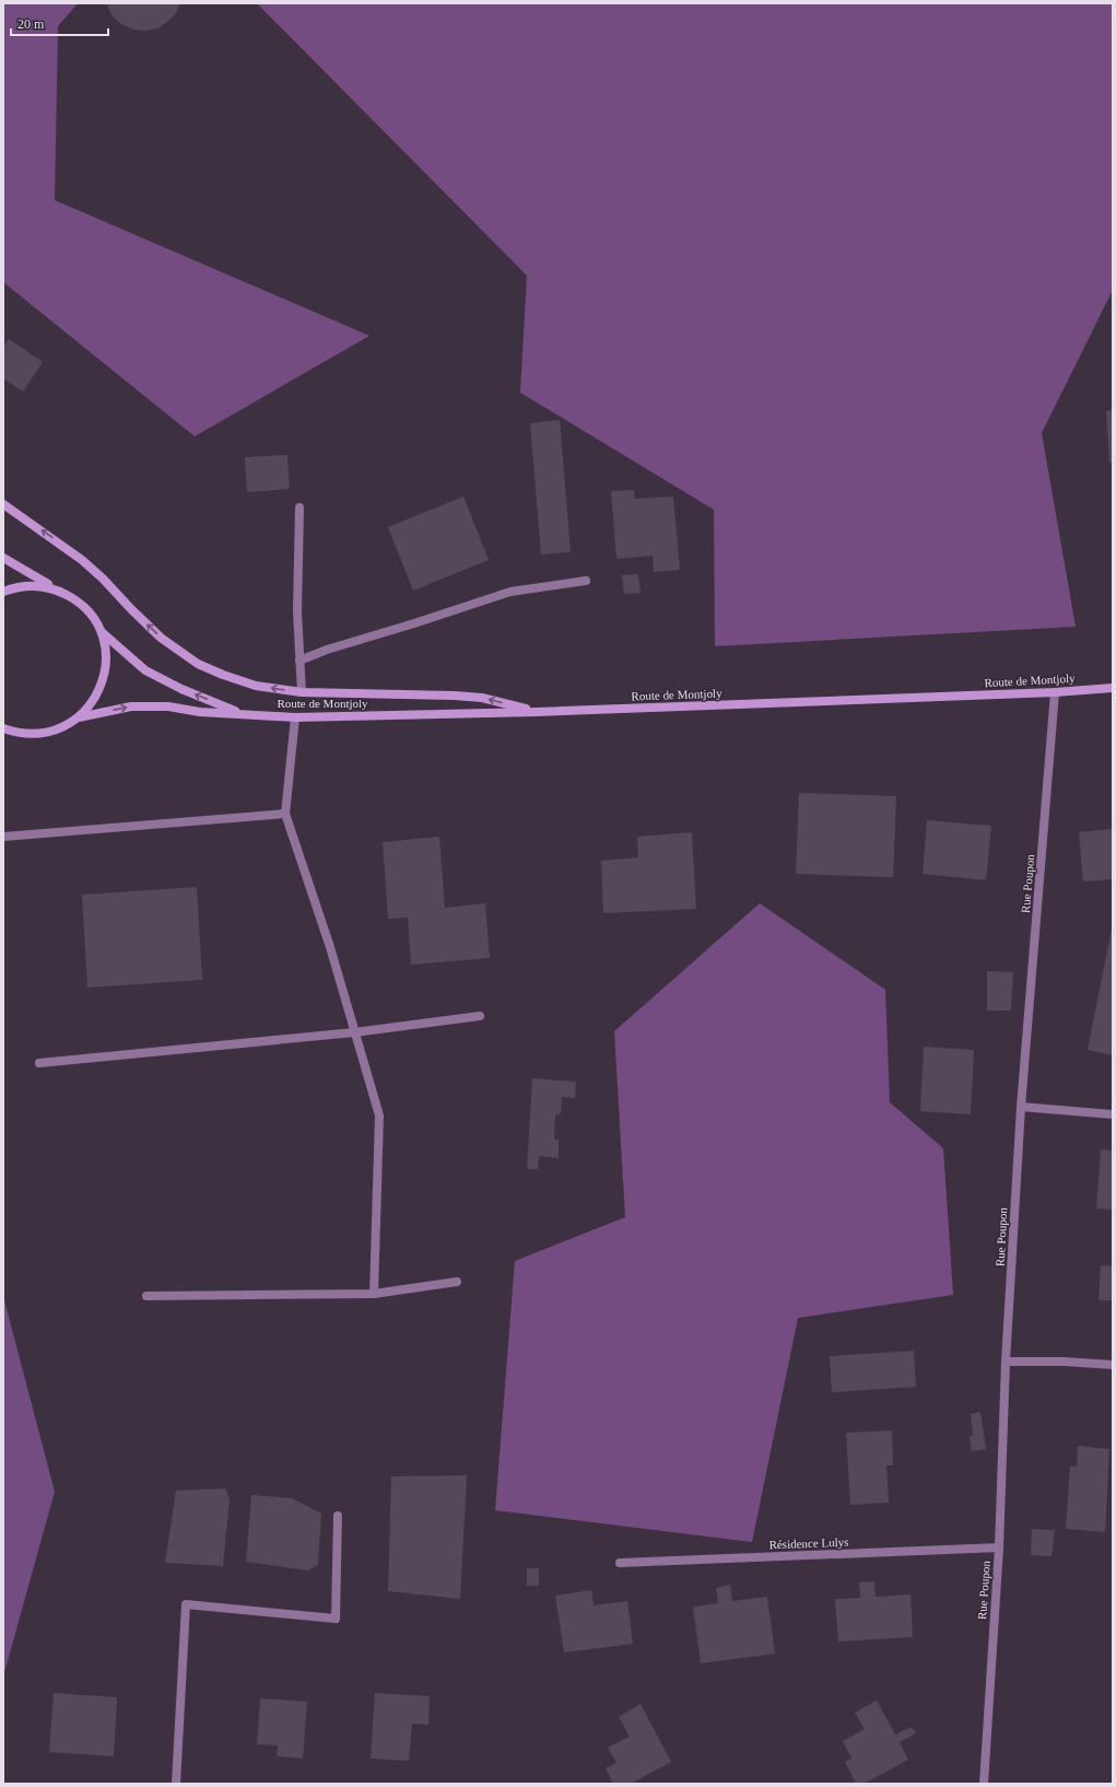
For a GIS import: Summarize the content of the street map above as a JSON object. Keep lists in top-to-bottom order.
{
  "streets": {
    "main road": ["Route de Montjoly"],
    "street": ["Rue Poupon", "Résidence Lulys"]
  },
  "crossings": [
    ["Route de Montjoly", "Rue Poupon"],
    ["Rue Poupon", "Résidence Lulys"]
  ],
  "scale_bar": "20 m"
}
